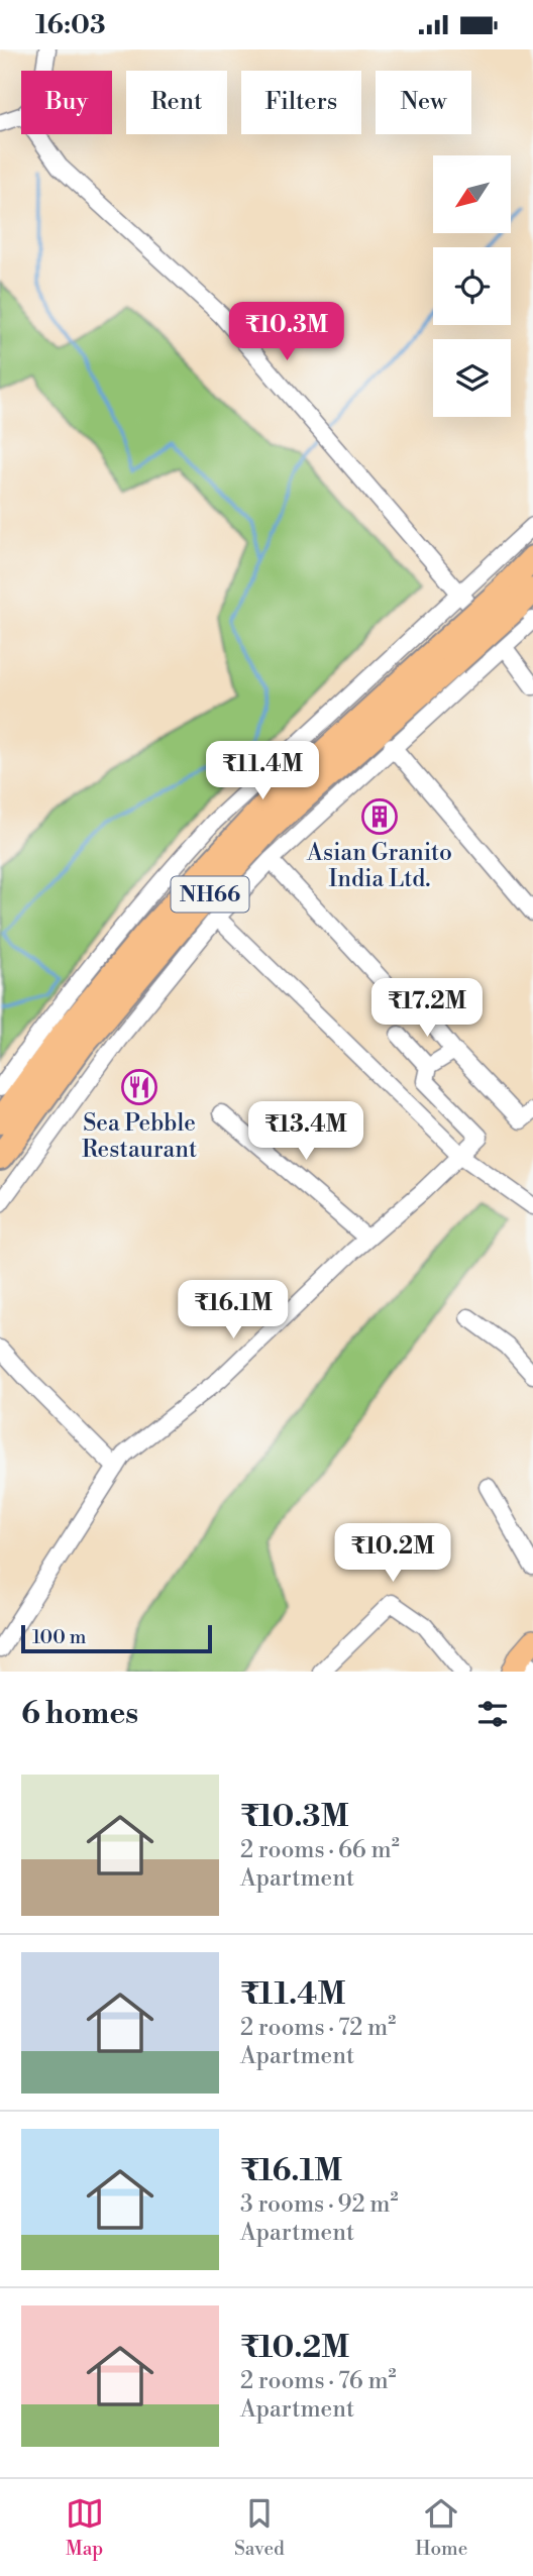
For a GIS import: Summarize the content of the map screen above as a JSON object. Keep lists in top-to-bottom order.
{
  "streets": {
    "highway": ["NH66"]
  },
  "places": {
    "building": ["Asian Granito India Ltd."],
    "restaurant": ["Sea Pebble Restaurant"]
  },
  "scale_bar": "100 m",
  "north": "bottom left",
  "page": {
    "status": "16:03",
    "chip": [
      "Buy",
      "Rent",
      "Filters",
      "New"
    ],
    "price": [
      "₹10.3M",
      "₹11.4M",
      "₹17.2M",
      "₹13.4M",
      "₹16.1M",
      "₹10.2M"
    ],
    "scale": "100 m",
    "heading": "6 homes",
    "list": [
      {
        "name": "₹10.3M",
        "note": "2 rooms · 66 m² · Apartment"
      },
      {
        "name": "₹11.4M",
        "note": "2 rooms · 72 m² · Apartment"
      },
      {
        "name": "₹16.1M",
        "note": "3 rooms · 92 m² · Apartment"
      },
      {
        "name": "₹10.2M",
        "note": "2 rooms · 76 m² · Apartment"
      }
    ],
    "tabs": ["Map", "Saved", "Home"]
  }
}
